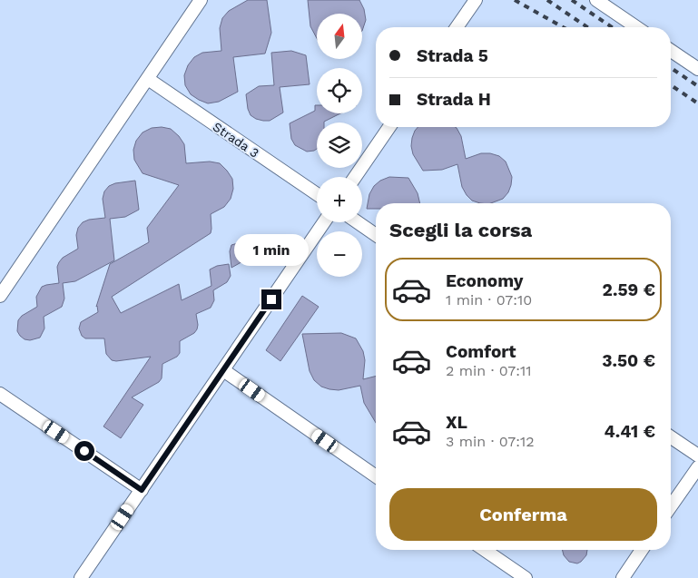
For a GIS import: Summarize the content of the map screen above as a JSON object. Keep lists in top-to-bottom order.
{
  "streets": {
    "lane": ["Strada 3"]
  },
  "north": "top",
  "page": {
    "map_buttons": ["+", "−"],
    "banner": ["Strada 5", "Strada H"],
    "heading": "Scegli la corsa",
    "bubble": "1 min",
    "list": [
      {
        "name": "Economy",
        "note": "1 min · 07:10",
        "value": "2.59 €"
      },
      {
        "name": "Comfort",
        "note": "2 min · 07:11",
        "value": "3.50 €"
      },
      {
        "name": "XL",
        "note": "3 min · 07:12",
        "value": "4.41 €"
      }
    ],
    "buttons": "Conferma"
  }
}
